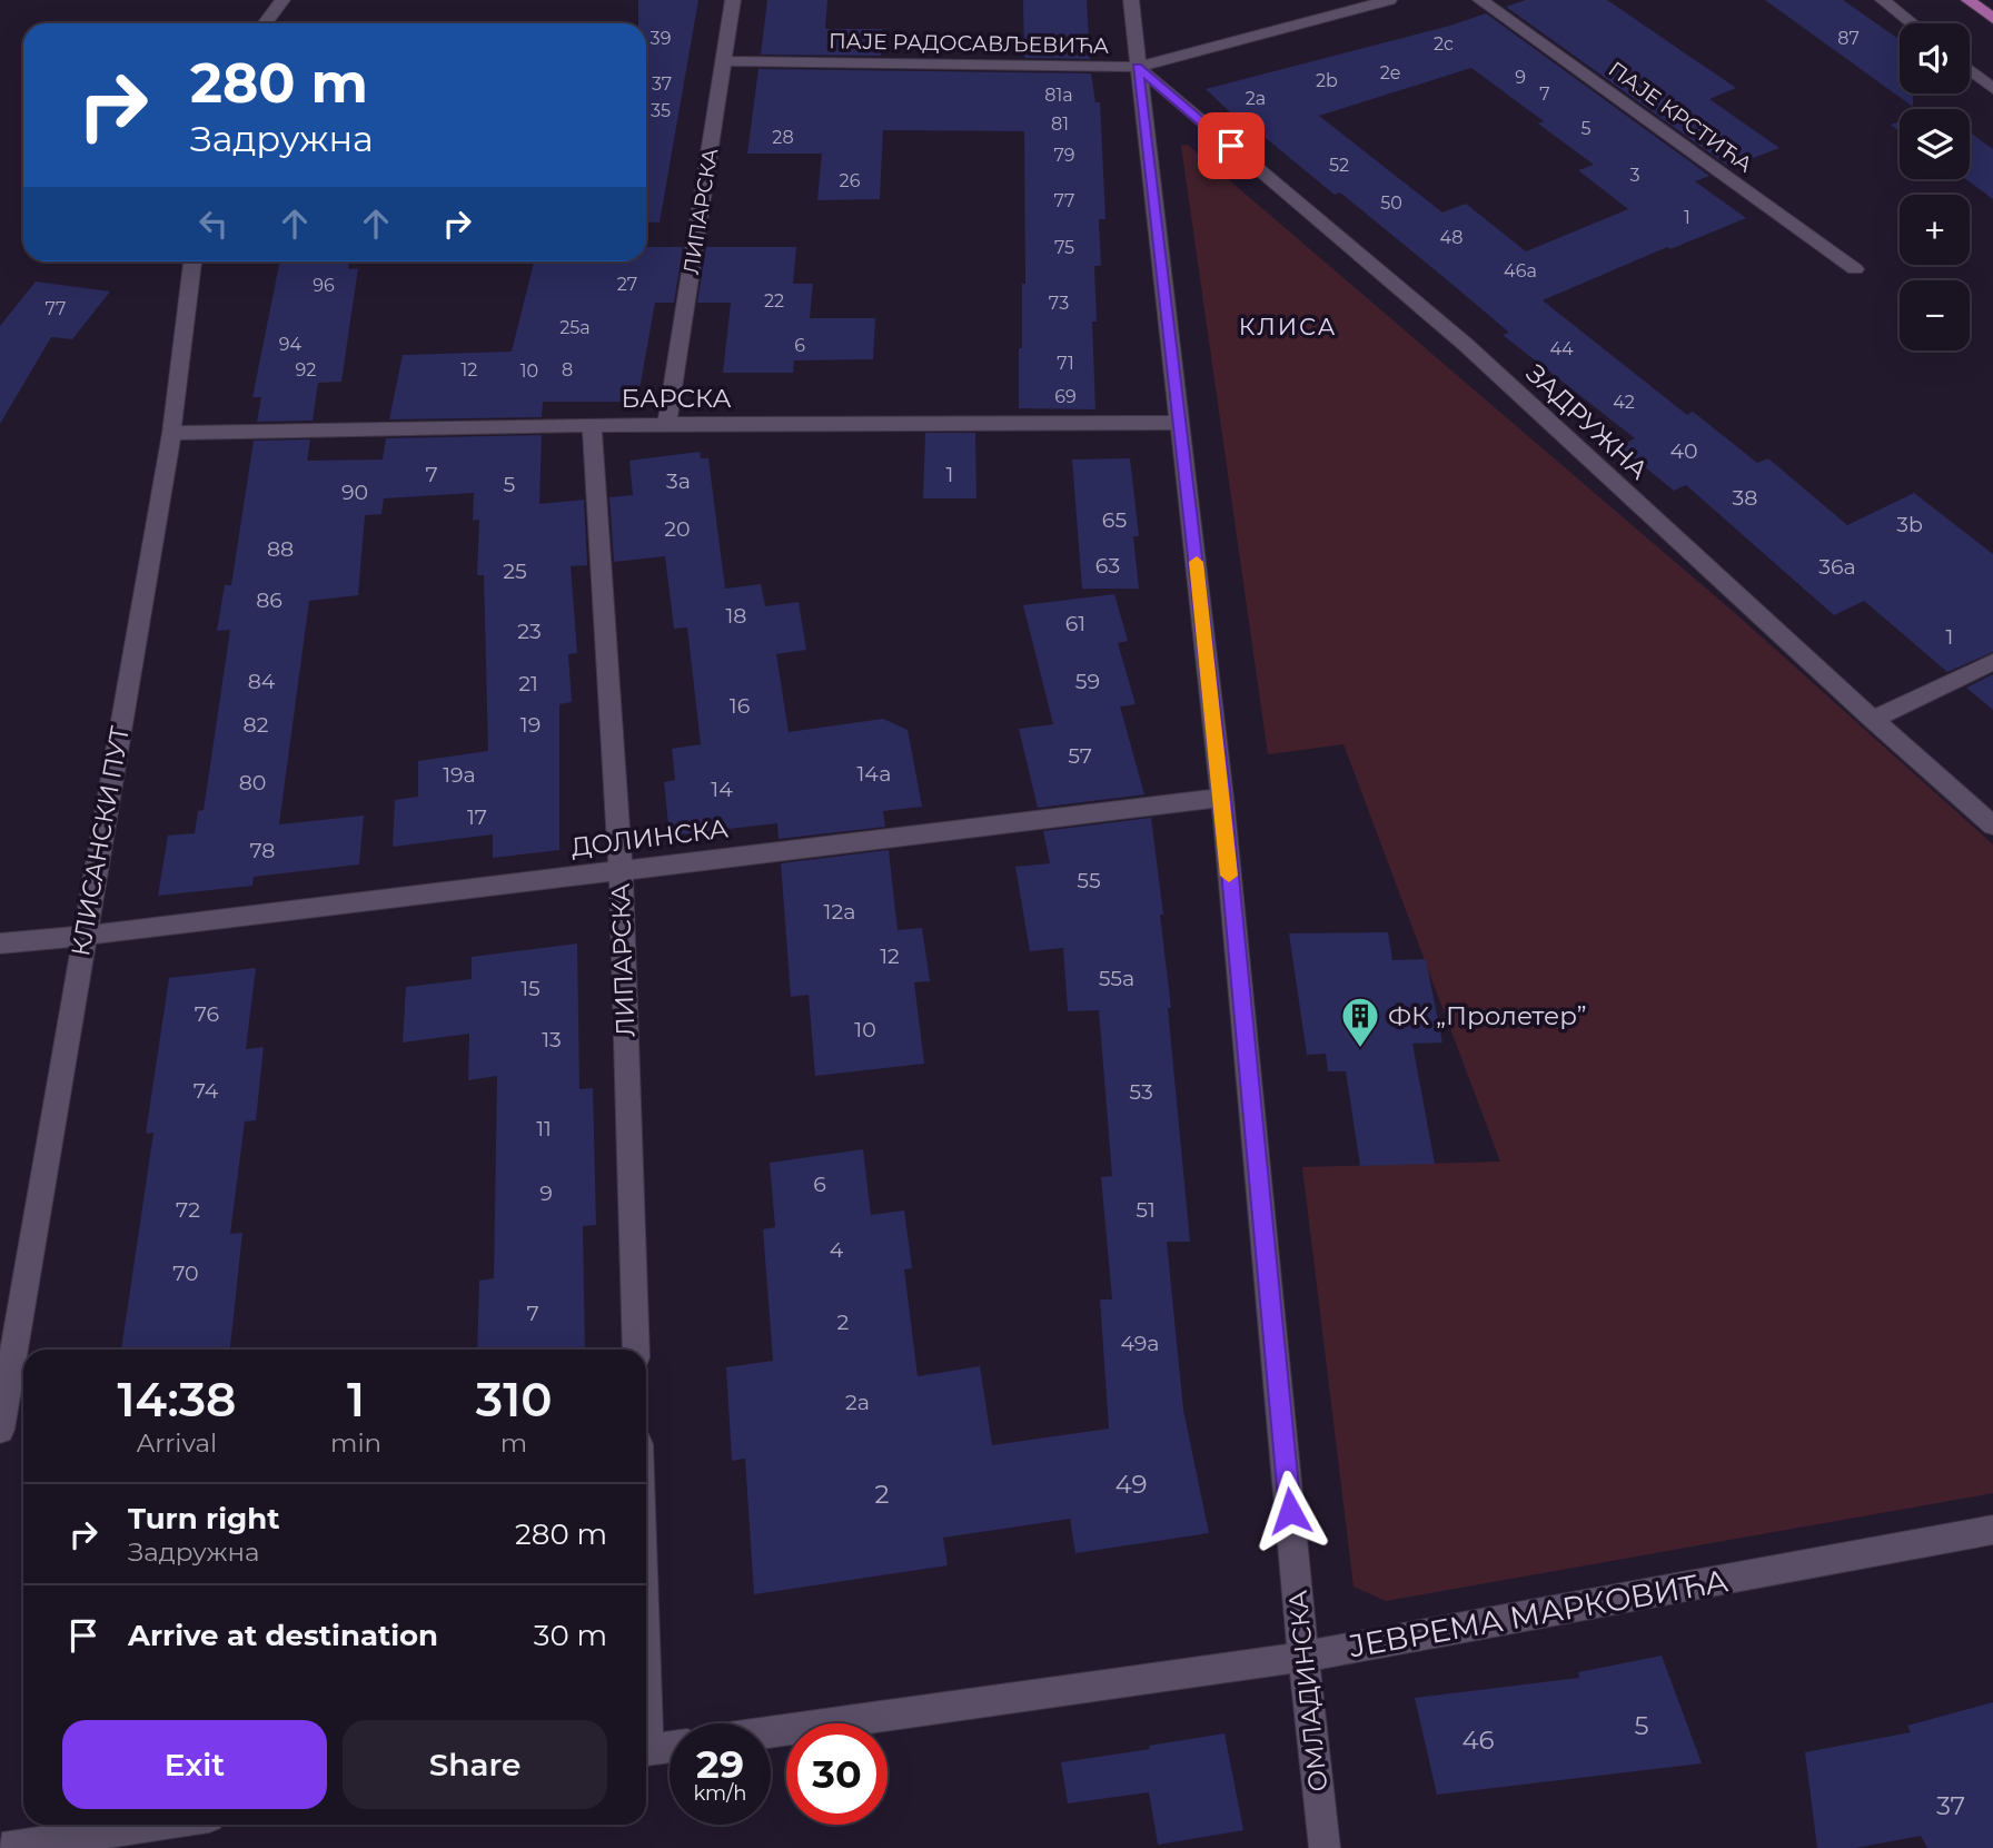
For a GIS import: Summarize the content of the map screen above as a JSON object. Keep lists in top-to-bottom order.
{
  "streets": {
    "street": [
      "ПАЈЕ РАДОСАВЉЕВИЋА",
      "ПАЈЕ КРСТИЋА",
      "ЛИПАРСКА",
      "БАРСКА",
      "ЗАДРУЖНА",
      "ДОЛИНСКА",
      "КЛИСАНСКИ ПУТ",
      "ЈЕВРЕМА МАРКОВИЋА",
      "ОМЛАДИНСКА"
    ]
  },
  "crossings": [
    ["ПАЈЕ РАДОСАВЉЕВИЋА", "ЛИПАРСКА"],
    ["ПАЈЕ РАДОСАВЉЕВИЋА", "ЗАДРУЖНА"],
    ["ПАЈЕ РАДОСАВЉЕВИЋА", "ОМЛАДИНСКА"],
    ["ЛИПАРСКА", "БАРСКА"],
    ["ЛИПАРСКА", "ДОЛИНСКА"],
    ["БАРСКА", "КЛИСАНСКИ ПУТ"],
    ["БАРСКА", "ОМЛАДИНСКА"],
    ["ЗАДРУЖНА", "ОМЛАДИНСКА"],
    ["ДОЛИНСКА", "КЛИСАНСКИ ПУТ"],
    ["ДОЛИНСКА", "ОМЛАДИНСКА"],
    ["ЈЕВРЕМА МАРКОВИЋА", "ОМЛАДИНСКА"]
  ],
  "districts": ["КЛИСА"],
  "places": {
    "building": ["ФК „Пролетер”"]
  },
  "house_numbers": [
    "39",
    "87",
    "2c",
    "2e",
    "9",
    "2b",
    "37",
    "7",
    "81a",
    "2a",
    "35",
    "81",
    "5",
    "28",
    "79",
    "52",
    "3",
    "26",
    "77",
    "50",
    "1",
    "48",
    "75",
    "46a",
    "27",
    "96",
    "22",
    "73",
    "77",
    "25a",
    "94",
    "6",
    "44",
    "71",
    "92",
    "12",
    "8",
    "10",
    "69",
    "42",
    "40",
    "7",
    "1",
    "3a",
    "5",
    "90",
    "38",
    "65",
    "3b",
    "20",
    "88",
    "63",
    "36a",
    "25",
    "86",
    "18",
    "61",
    "23",
    "1",
    "84",
    "59",
    "21",
    "16",
    "82",
    "19",
    "57",
    "14a",
    "19a",
    "80",
    "14",
    "17",
    "78",
    "55",
    "12a",
    "12",
    "55a",
    "15",
    "76",
    "10",
    "13",
    "74",
    "53",
    "11",
    "6",
    "9",
    "72",
    "51",
    "4",
    "70",
    "7",
    "2",
    "49a",
    "2a",
    "49",
    "2",
    "5",
    "46",
    "37"
  ],
  "page": {
    "map_buttons": ["+", "−"],
    "turn": ["280 m", "Задружна"],
    "eta": [
      "14:38",
      "Arrival",
      "1",
      "min",
      "310",
      "m"
    ],
    "list": [
      {
        "name": "Turn right",
        "note": "Задружна",
        "value": "280 m"
      },
      {
        "name": "Arrive at destination",
        "value": "30 m"
      }
    ],
    "buttons": ["Exit", "Share"],
    "speed": "29 km/h",
    "limit": "30"
  }
}
